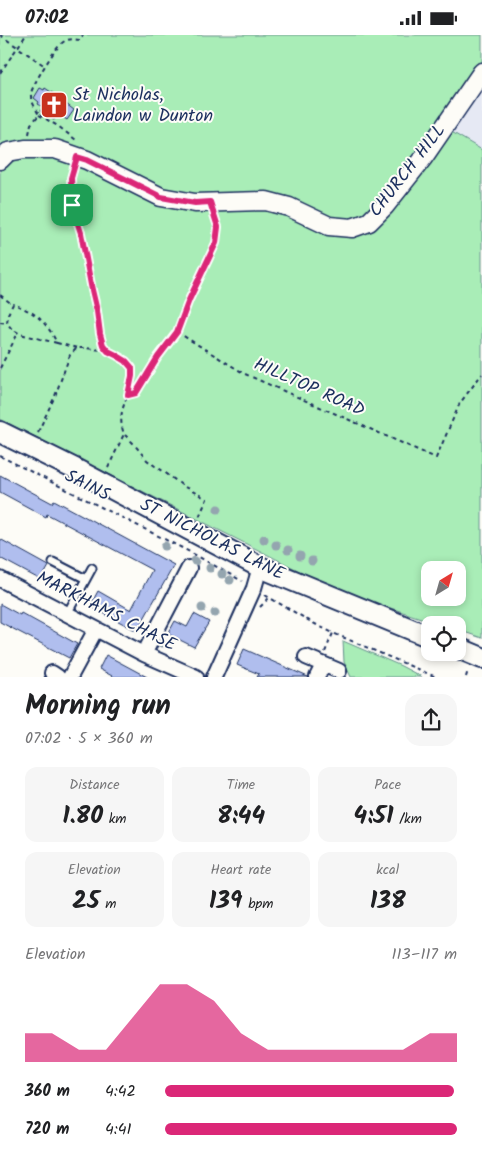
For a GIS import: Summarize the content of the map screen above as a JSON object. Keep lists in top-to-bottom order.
{
  "streets": {
    "main road": ["ST NICHOLAS LANE"],
    "street": ["CHURCH HILL", "MARKHAMS CHASE"],
    "path": ["HILLTOP ROAD", "SAINS"]
  },
  "places": {
    "church": ["St Nicholas, Laindon w Dunton"]
  },
  "north": "top right",
  "page": {
    "status": "07:02",
    "heading": ["Morning run", "07:02 · 5 × 360 m"],
    "stats": [
      ["Distance", "1.80 km"],
      ["Time", "8:44"],
      ["Pace", "4:51 /km"],
      ["Elevation", "25 m"],
      ["Heart rate", "139 bpm"],
      ["kcal", "138"]
    ],
    "chart": ["Elevation", "113–117 m"],
    "list": [
      {
        "name": "360 m",
        "note": "4:42"
      },
      {
        "name": "720 m",
        "note": "4:41"
      }
    ]
  }
}
